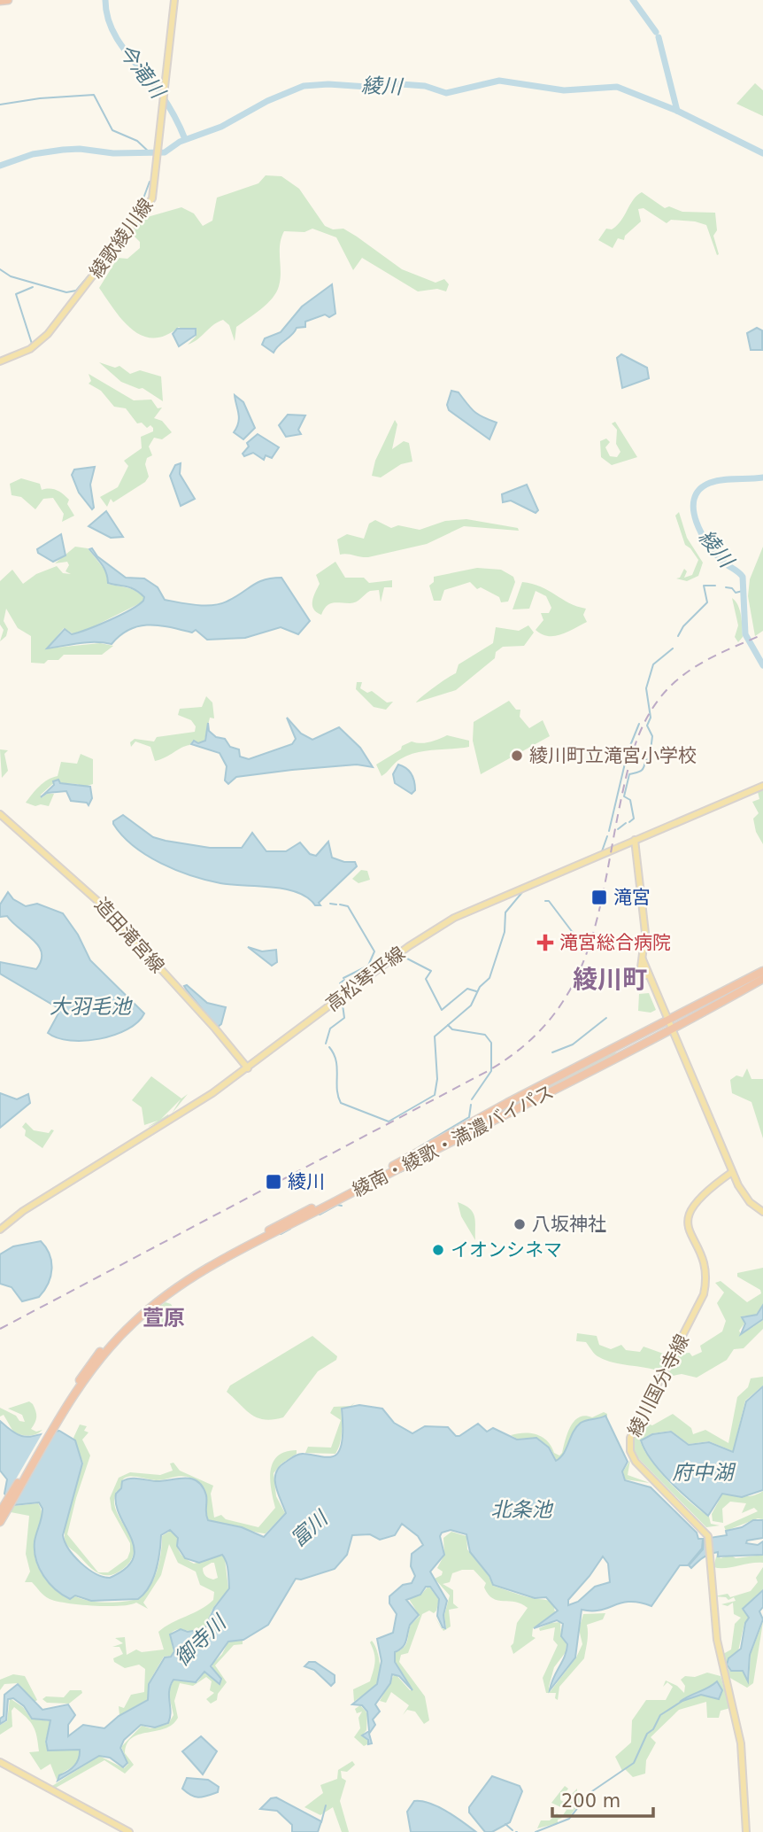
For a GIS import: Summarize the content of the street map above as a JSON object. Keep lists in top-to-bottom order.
{
  "streets": {
    "highway": ["綾南・綾歌・満濃バイパス"],
    "main road": [
      "綾歌綾川線",
      "造田滝宮線",
      "高松琴平線",
      "綾川国分寺線"
    ]
  },
  "crossings": [
    ["造田滝宮線", "高松琴平線"]
  ],
  "districts": ["綾川町", "萱原"],
  "water": [
    "今滝川",
    "綾川",
    "大羽毛池",
    "府中湖",
    "北条池",
    "富川",
    "御寺川"
  ],
  "places": {
    "other": ["綾川町立滝宮小学校", "八坂神社", "イオンシネマ"],
    "transit": ["滝宮", "綾川"],
    "health": ["滝宮総合病院"]
  },
  "scale_bar": "200 m"
}
